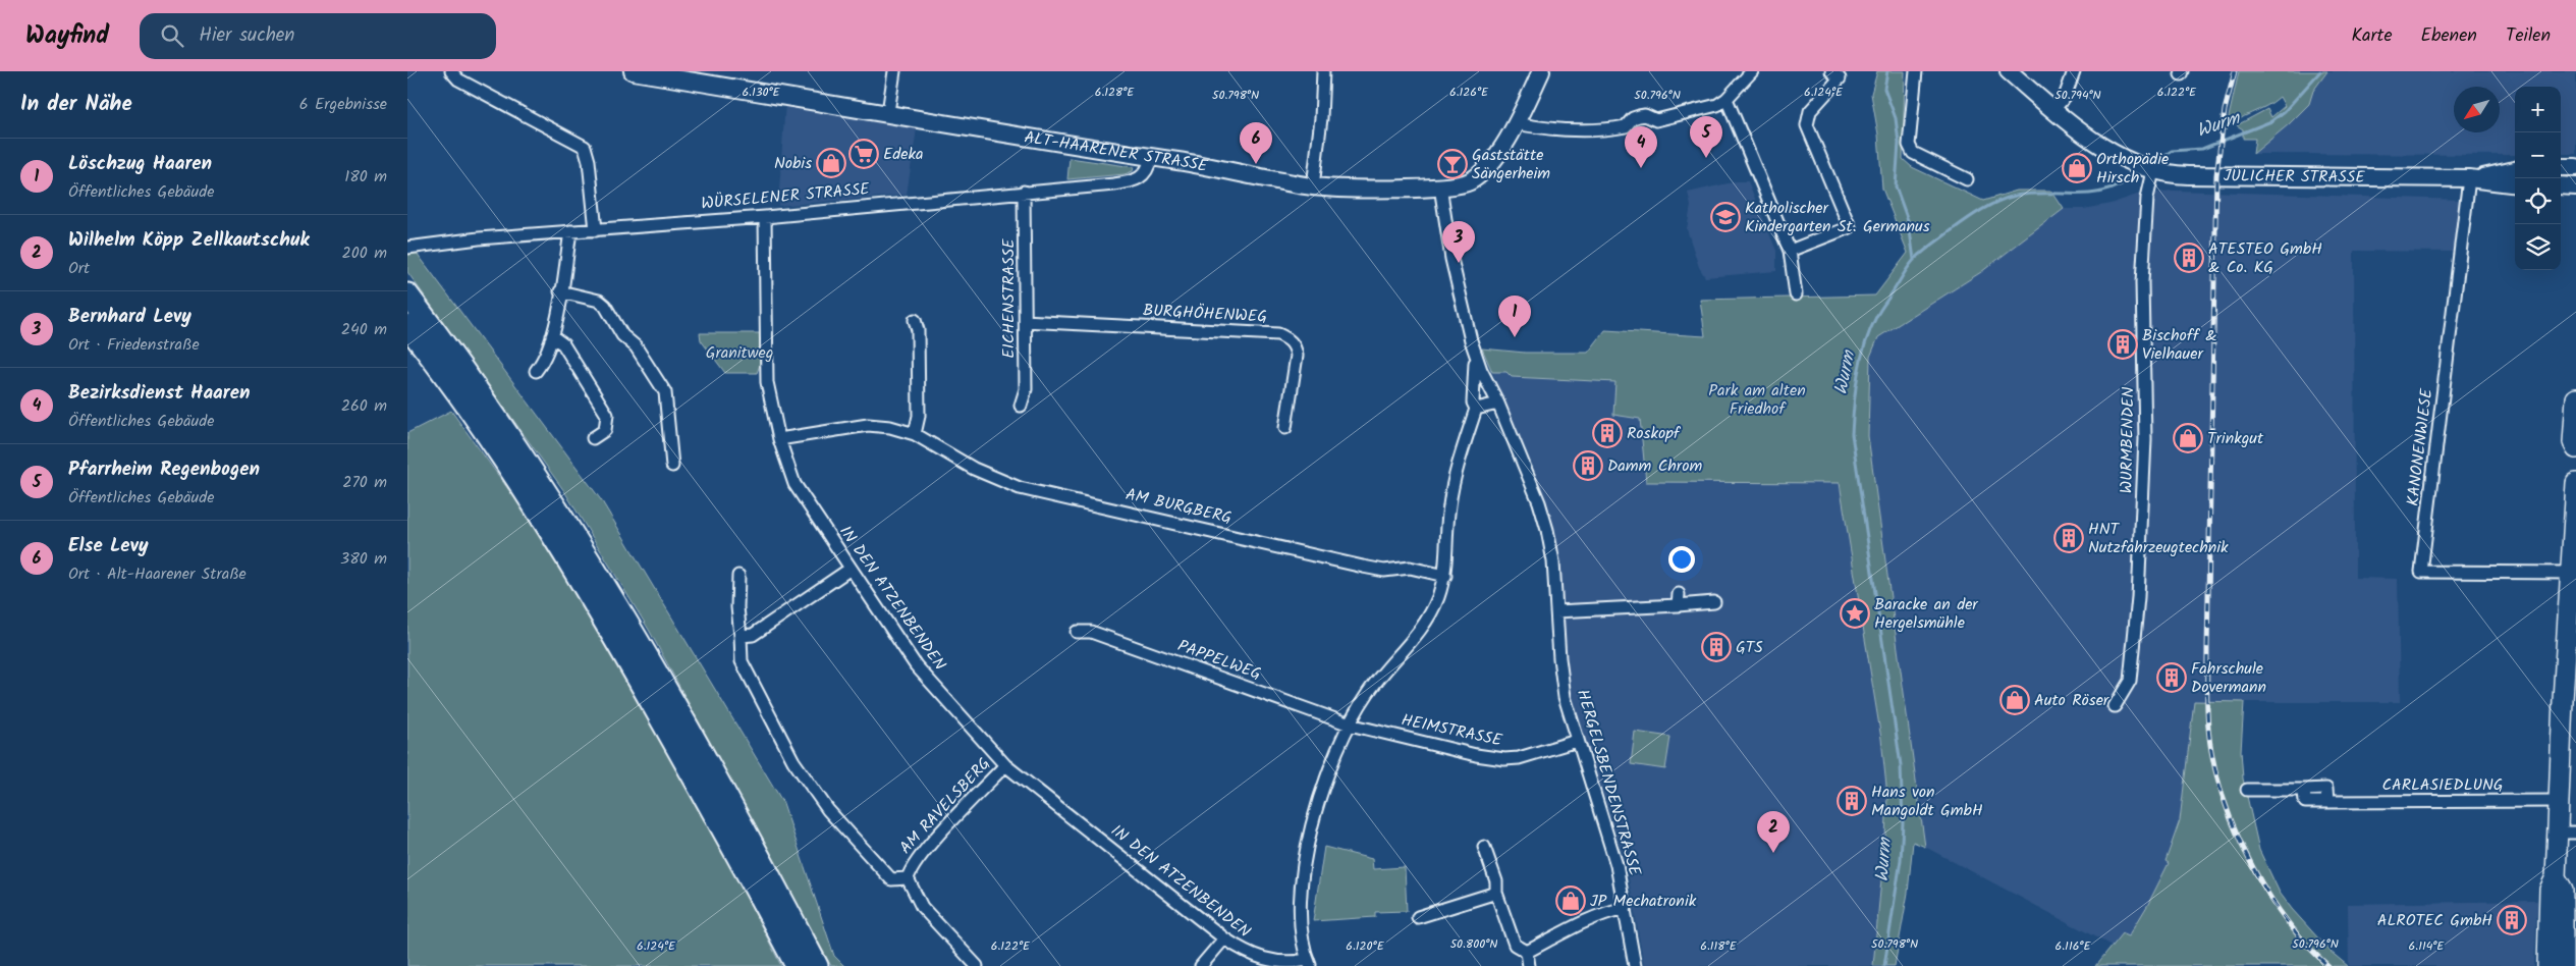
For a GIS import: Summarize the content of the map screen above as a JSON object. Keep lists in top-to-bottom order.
{
  "streets": {
    "main road": ["ALT-HAARENER STRASSE", "JÜLICHER STRASSE"],
    "street": [
      "WÜRSELENER STRASSE",
      "EICHENSTRASSE",
      "BURGHÖHENWEG",
      "WURMBENDEN",
      "KANONENWIESE",
      "AM BURGBERG",
      "IN DEN ATZENBENDEN",
      "PAPPELWEG",
      "HEIMSTRASSE",
      "HERGELSBENDENSTRASSE",
      "CARLASIEDLUNG",
      "AM RAVELSBERG"
    ]
  },
  "crossings": [
    ["ALT-HAARENER STRASSE", "WÜRSELENER STRASSE"],
    ["JÜLICHER STRASSE", "WURMBENDEN"],
    ["JÜLICHER STRASSE", "KANONENWIESE"],
    ["WÜRSELENER STRASSE", "EICHENSTRASSE"],
    ["WÜRSELENER STRASSE", "IN DEN ATZENBENDEN"],
    ["EICHENSTRASSE", "BURGHÖHENWEG"],
    ["AM BURGBERG", "IN DEN ATZENBENDEN"],
    ["IN DEN ATZENBENDEN", "AM RAVELSBERG"],
    ["PAPPELWEG", "HEIMSTRASSE"],
    ["HEIMSTRASSE", "HERGELSBENDENSTRASSE"]
  ],
  "water": ["Wurm"],
  "parks": ["Granitweg", "Park am alten Friedhof"],
  "places": {
    "supermarket": ["Edeka"],
    "shop": [
      "Nobis",
      "Orthopädie Hirsch",
      "Trinkgut",
      "Auto Röser",
      "JP Mechatronik"
    ],
    "bar": ["Gaststätte Sängerheim"],
    "school or university": ["Katholischer Kindergarten St. Germanus"],
    "building": [
      "ATESTEO GmbH & Co. KG",
      "Bischoff & Vielhauer",
      "Roskopf",
      "Damm Chrom",
      "HNT Nutzfahrzeugtechnik",
      "GTS",
      "Fahrschule Dovermann",
      "Hans von Mangoldt GmbH",
      "ALROTEC GmbH"
    ],
    "place": ["Baracke an der Hergelsmühle"]
  },
  "north": "bottom left",
  "page": {
    "header": "Wayfind",
    "search": "Hier suchen",
    "nav": ["Karte", "Ebenen", "Teilen"],
    "heading": ["In der Nähe", "6 Ergebnisse"],
    "map_buttons": ["+", "−"],
    "pins": [
      "5",
      "6",
      "4",
      "3",
      "1",
      "2"
    ],
    "list": [
      {
        "mark": "1",
        "name": "Löschzug Haaren",
        "note": "Öffentliches Gebäude",
        "value": "180 m"
      },
      {
        "mark": "2",
        "name": "Wilhelm Köpp Zellkautschuk",
        "note": "Ort",
        "value": "200 m"
      },
      {
        "mark": "3",
        "name": "Bernhard Levy",
        "note": "Ort · Friedenstraße",
        "value": "240 m"
      },
      {
        "mark": "4",
        "name": "Bezirksdienst Haaren",
        "note": "Öffentliches Gebäude",
        "value": "260 m"
      },
      {
        "mark": "5",
        "name": "Pfarrheim Regenbogen",
        "note": "Öffentliches Gebäude",
        "value": "270 m"
      },
      {
        "mark": "6",
        "name": "Else Levy",
        "note": "Ort · Alt-Haarener Straße",
        "value": "380 m"
      }
    ]
  },
  "coordinates": [
    "6.130°E",
    "6.128°E",
    "6.126°E",
    "6.124°E",
    "6.122°E",
    "50.798°N",
    "50.796°N",
    "50.794°N",
    "50.800°N",
    "6.120°E",
    "6.118°E",
    "6.116°E",
    "6.114°E"
  ]
}
